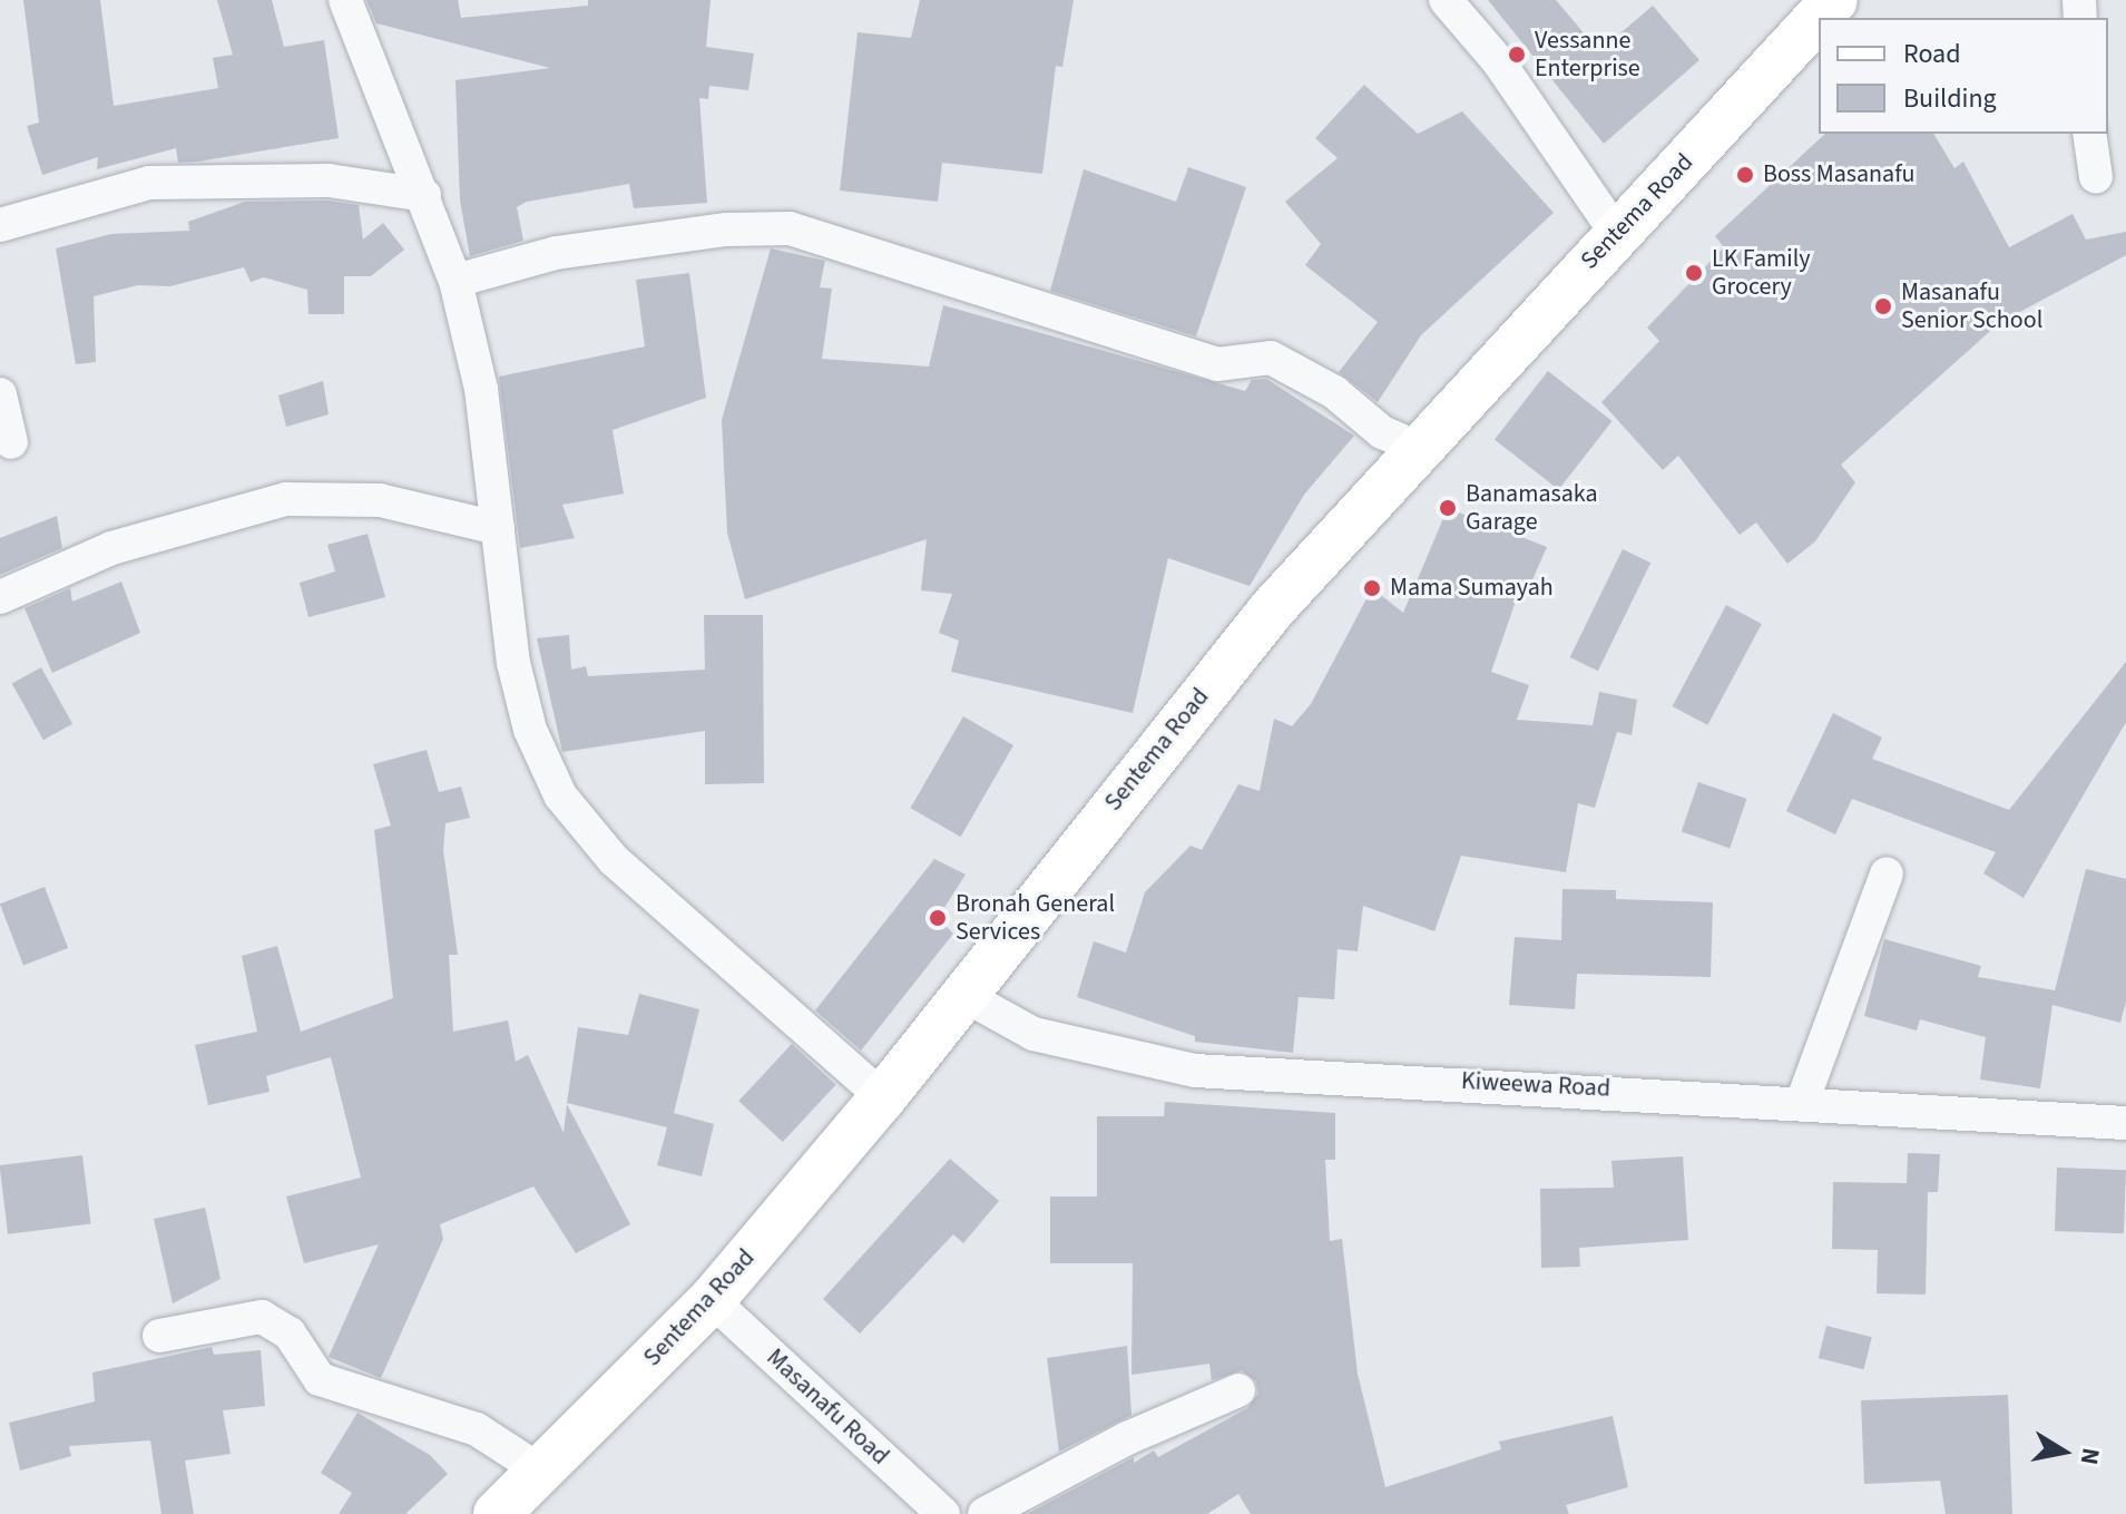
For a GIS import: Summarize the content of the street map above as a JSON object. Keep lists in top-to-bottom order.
{
  "streets": {
    "main road": ["Sentema Road"],
    "street": ["Kiweewa Road", "Masanafu Road"]
  },
  "crossings": [
    ["Sentema Road", "Kiweewa Road"],
    ["Sentema Road", "Masanafu Road"]
  ],
  "places": [
    "Vessanne Enterprise",
    "Boss Masanafu",
    "LK Family Grocery",
    "Masanafu Senior School",
    "Banamasaka Garage",
    "Mama Sumayah",
    "Bronah General Services"
  ],
  "legend": ["Road", "Building"],
  "north": "right"
}
